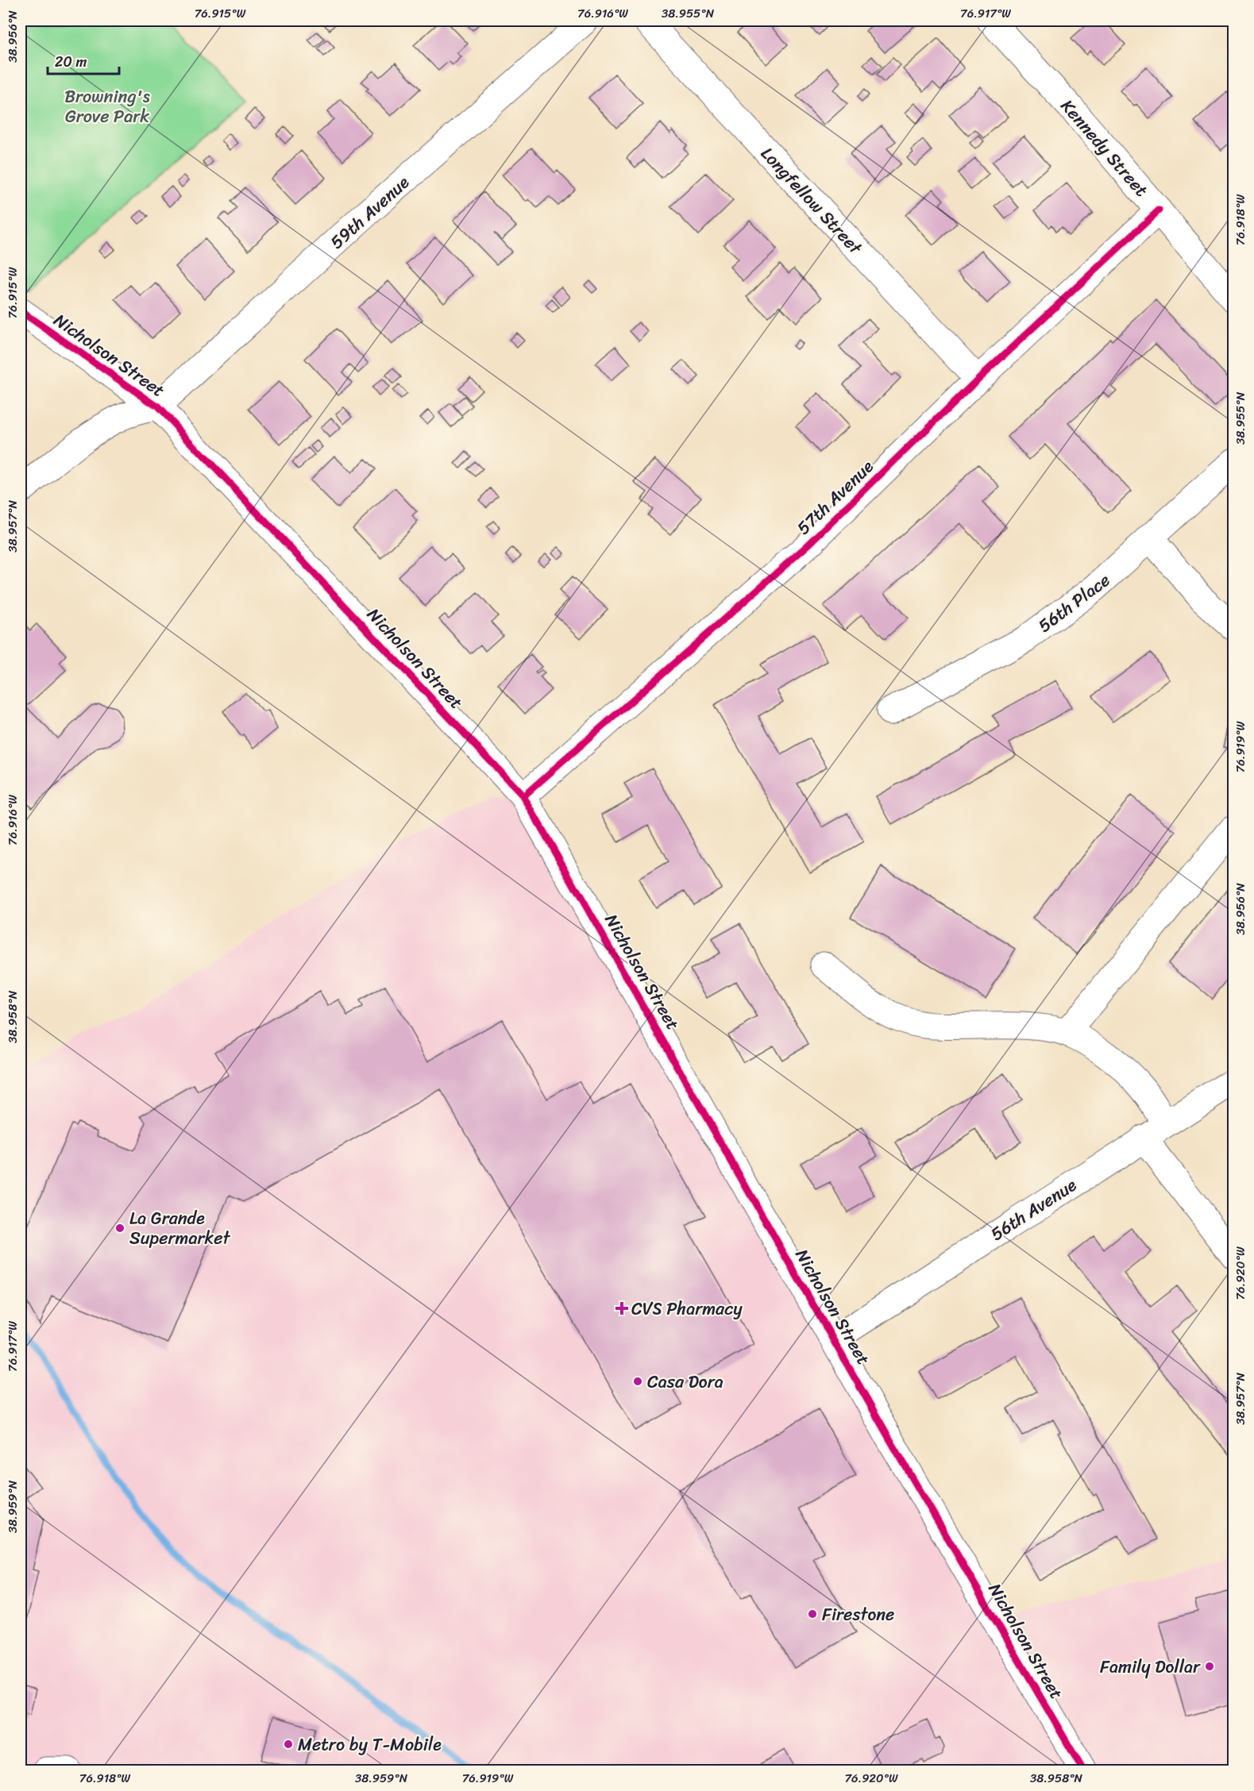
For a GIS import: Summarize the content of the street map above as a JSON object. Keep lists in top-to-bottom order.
{
  "streets": {
    "street": [
      "Kennedy Street",
      "Longfellow Street",
      "59th Avenue",
      "Nicholson Street",
      "57th Avenue",
      "56th Place",
      "56th Avenue"
    ]
  },
  "crossings": [
    ["Kennedy Street", "57th Avenue"],
    ["Longfellow Street", "57th Avenue"],
    ["59th Avenue", "Nicholson Street"],
    ["Nicholson Street", "57th Avenue"],
    ["Nicholson Street", "56th Avenue"]
  ],
  "parks": ["Browning's Grove Park"],
  "places": {
    "other": [
      "La Grande Supermarket",
      "Casa Dora",
      "Firestone",
      "Family Dollar",
      "Metro by T-Mobile"
    ],
    "health": ["CVS Pharmacy"]
  },
  "scale_bar": "20 m",
  "coordinates": [
    "76.915°W",
    "76.916°W",
    "38.955°N",
    "76.917°W",
    "38.956°N",
    "76.918°W",
    "38.957°N",
    "76.919°W",
    "38.958°N",
    "76.920°W",
    "38.959°N"
  ]
}
